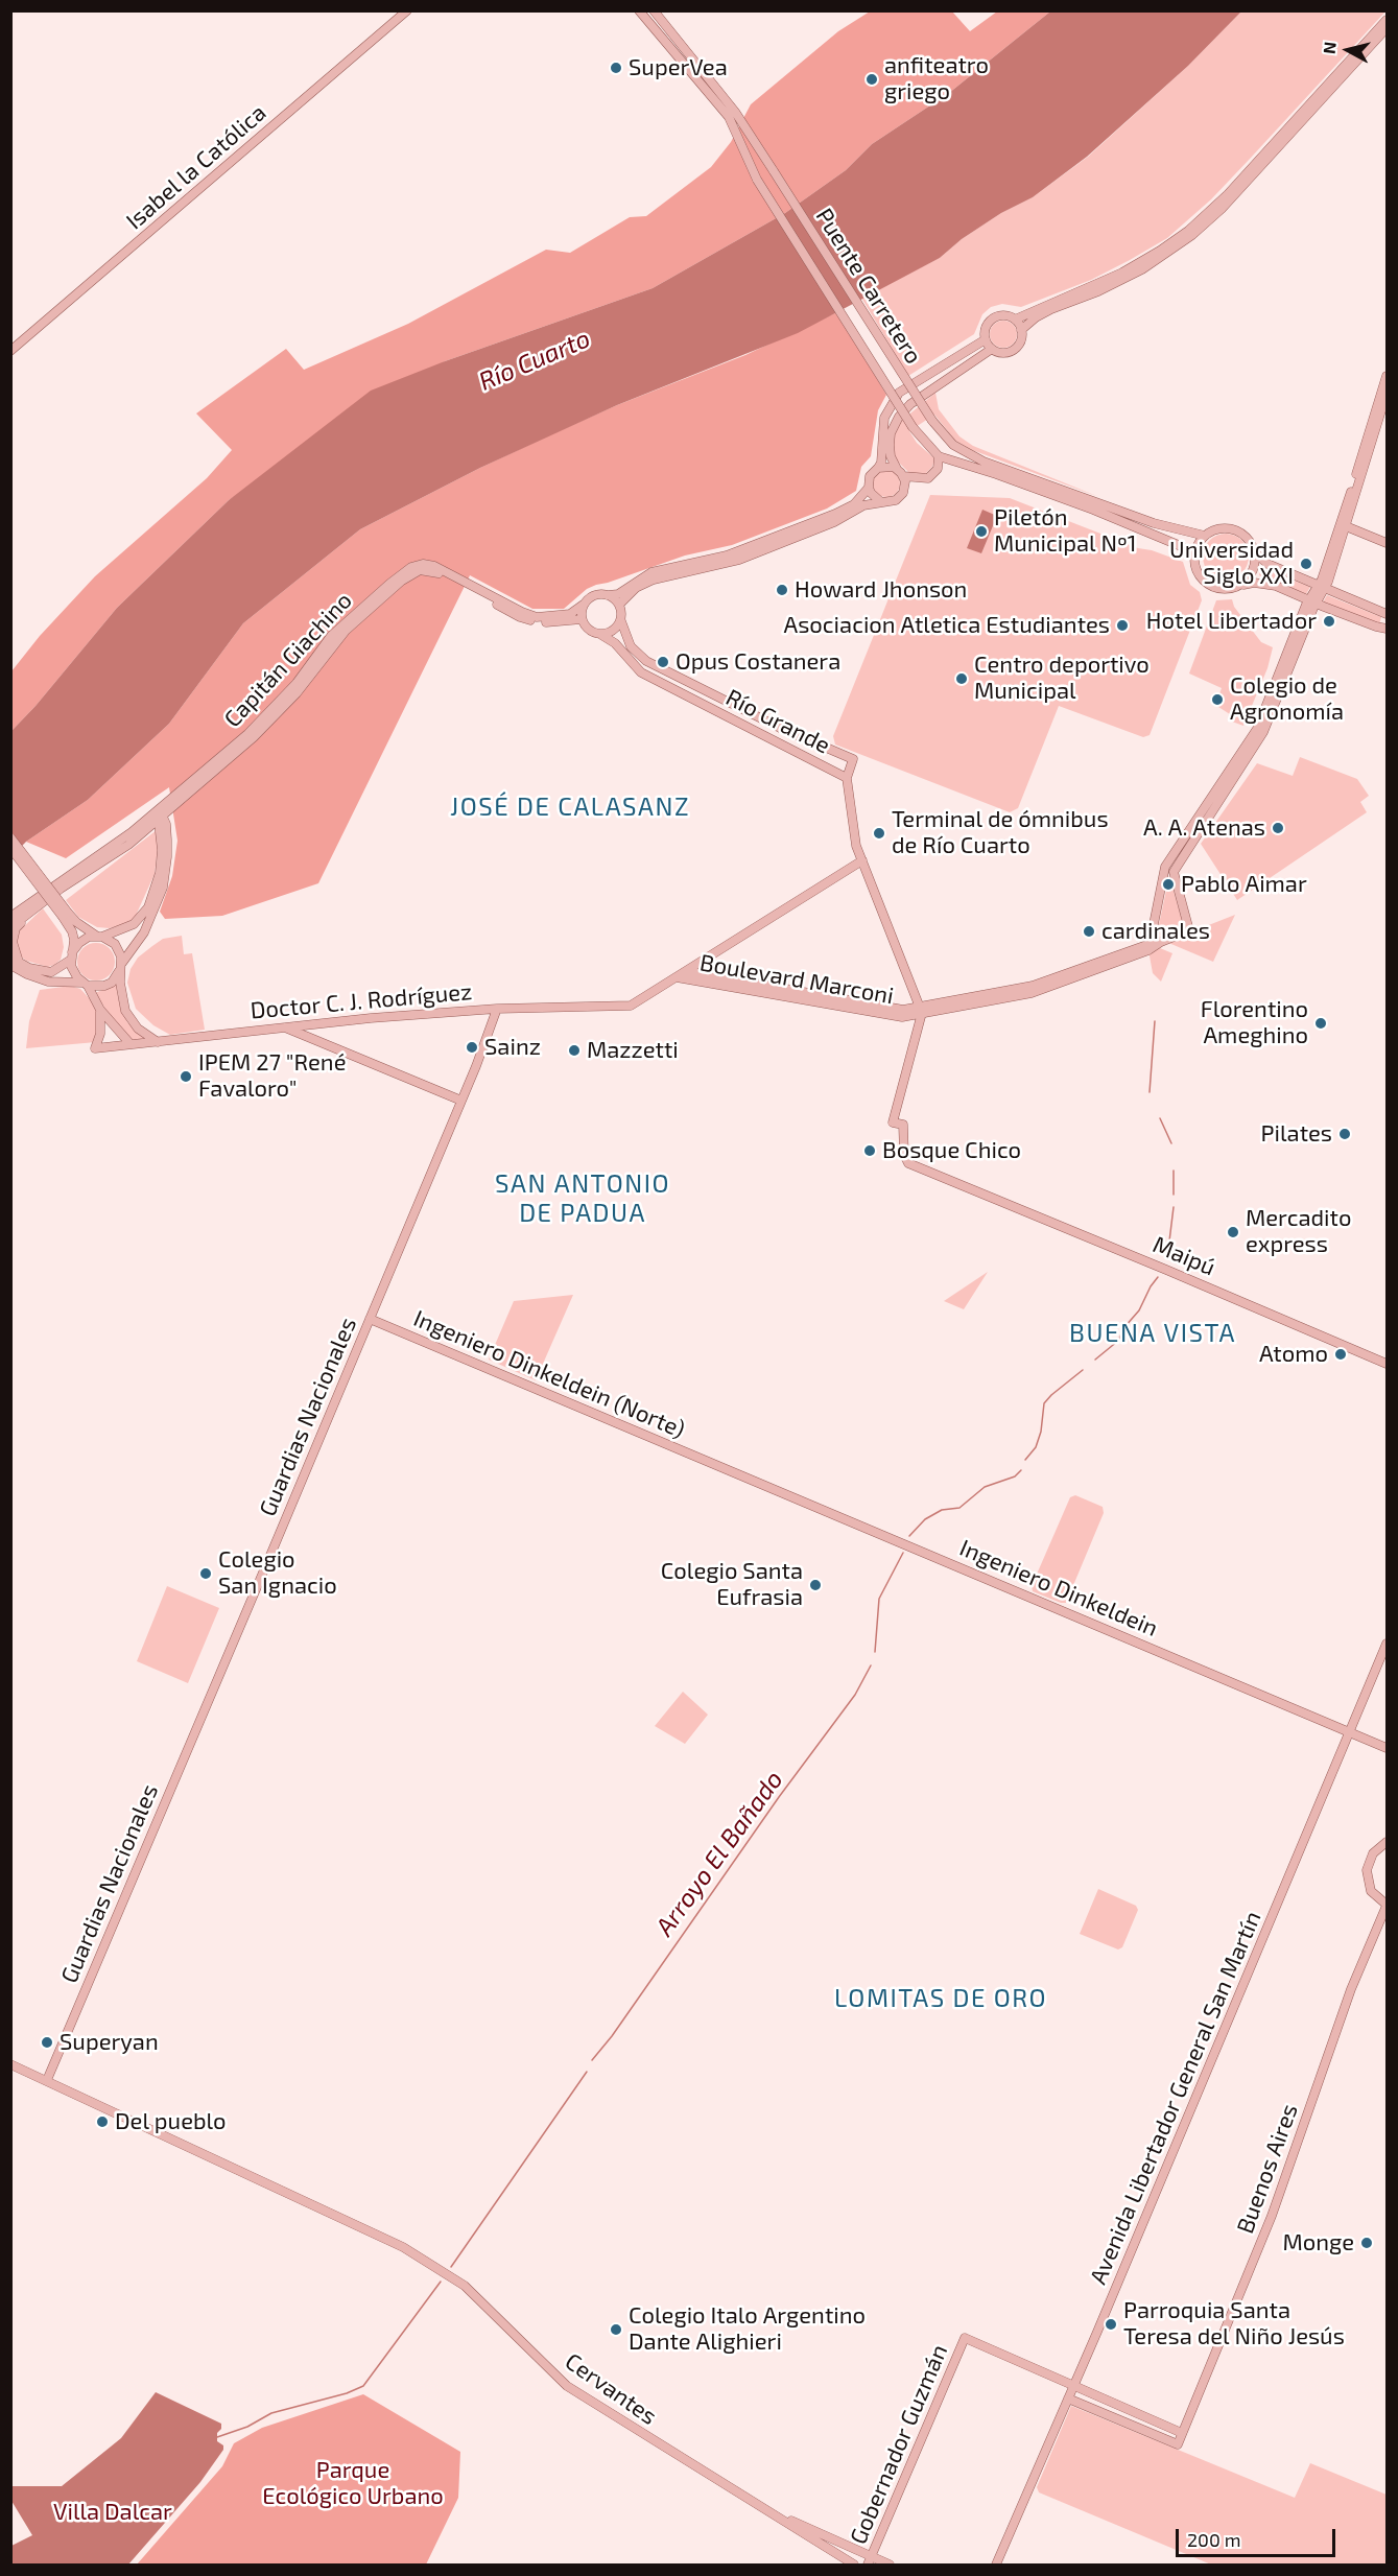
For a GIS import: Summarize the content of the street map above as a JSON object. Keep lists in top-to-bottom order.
{
  "streets": {
    "main road": [
      "Isabel la Católica",
      "Puente Carretero",
      "Capitán Giachino",
      "Río Grande",
      "Boulevard Marconi",
      "Doctor C. J. Rodríguez",
      "Maipú",
      "Ingeniero Dinkeldein (Norte)",
      "Guardias Nacionales",
      "Ingeniero Dinkeldein",
      "Avenida Libertador General San Martín",
      "Buenos Aires",
      "Cervantes",
      "Gobernador Guzmán"
    ]
  },
  "crossings": [
    ["Capitán Giachino", "Río Grande"],
    ["Boulevard Marconi", "Doctor C. J. Rodríguez"],
    ["Boulevard Marconi", "Maipú"],
    ["Doctor C. J. Rodríguez", "Guardias Nacionales"],
    ["Ingeniero Dinkeldein (Norte)", "Guardias Nacionales"],
    ["Ingeniero Dinkeldein (Norte)", "Ingeniero Dinkeldein"],
    ["Guardias Nacionales", "Cervantes"],
    ["Ingeniero Dinkeldein", "Avenida Libertador General San Martín"],
    ["Avenida Libertador General San Martín", "Buenos Aires"],
    ["Avenida Libertador General San Martín", "Gobernador Guzmán"],
    ["Cervantes", "Gobernador Guzmán"]
  ],
  "districts": [
    "JOSÉ DE CALASANZ",
    "SAN ANTONIO DE PADUA",
    "BUENA VISTA",
    "LOMITAS DE ORO"
  ],
  "water": ["Río Cuarto", "Arroyo El Bañado"],
  "parks": ["Parque Ecológico Urbano", "Villa Dalcar"],
  "places": [
    "SuperVea",
    "anfiteatro griego",
    "Piletón Municipal Nº1",
    "Universidad Siglo XXI",
    "Howard Jhonson",
    "Hotel Libertador",
    "Asociacion Atletica Estudiantes",
    "Opus Costanera",
    "Centro deportivo Municipal",
    "Colegio de Agronomía",
    "A. A. Atenas",
    "Terminal de ómnibus de Río Cuarto",
    "Pablo Aimar",
    "cardinales",
    "Florentino Ameghino",
    "Sainz",
    "Mazzetti",
    "IPEM 27 \"René Favaloro\"",
    "Pilates",
    "Bosque Chico",
    "Mercadito express",
    "Atomo",
    "Colegio San Ignacio",
    "Colegio Santa Eufrasia",
    "Superyan",
    "Del pueblo",
    "Monge",
    "Parroquia Santa Teresa del Niño Jesús",
    "Colegio Italo Argentino Dante Alighieri"
  ],
  "scale_bar": "200 m",
  "north": "left"
}
